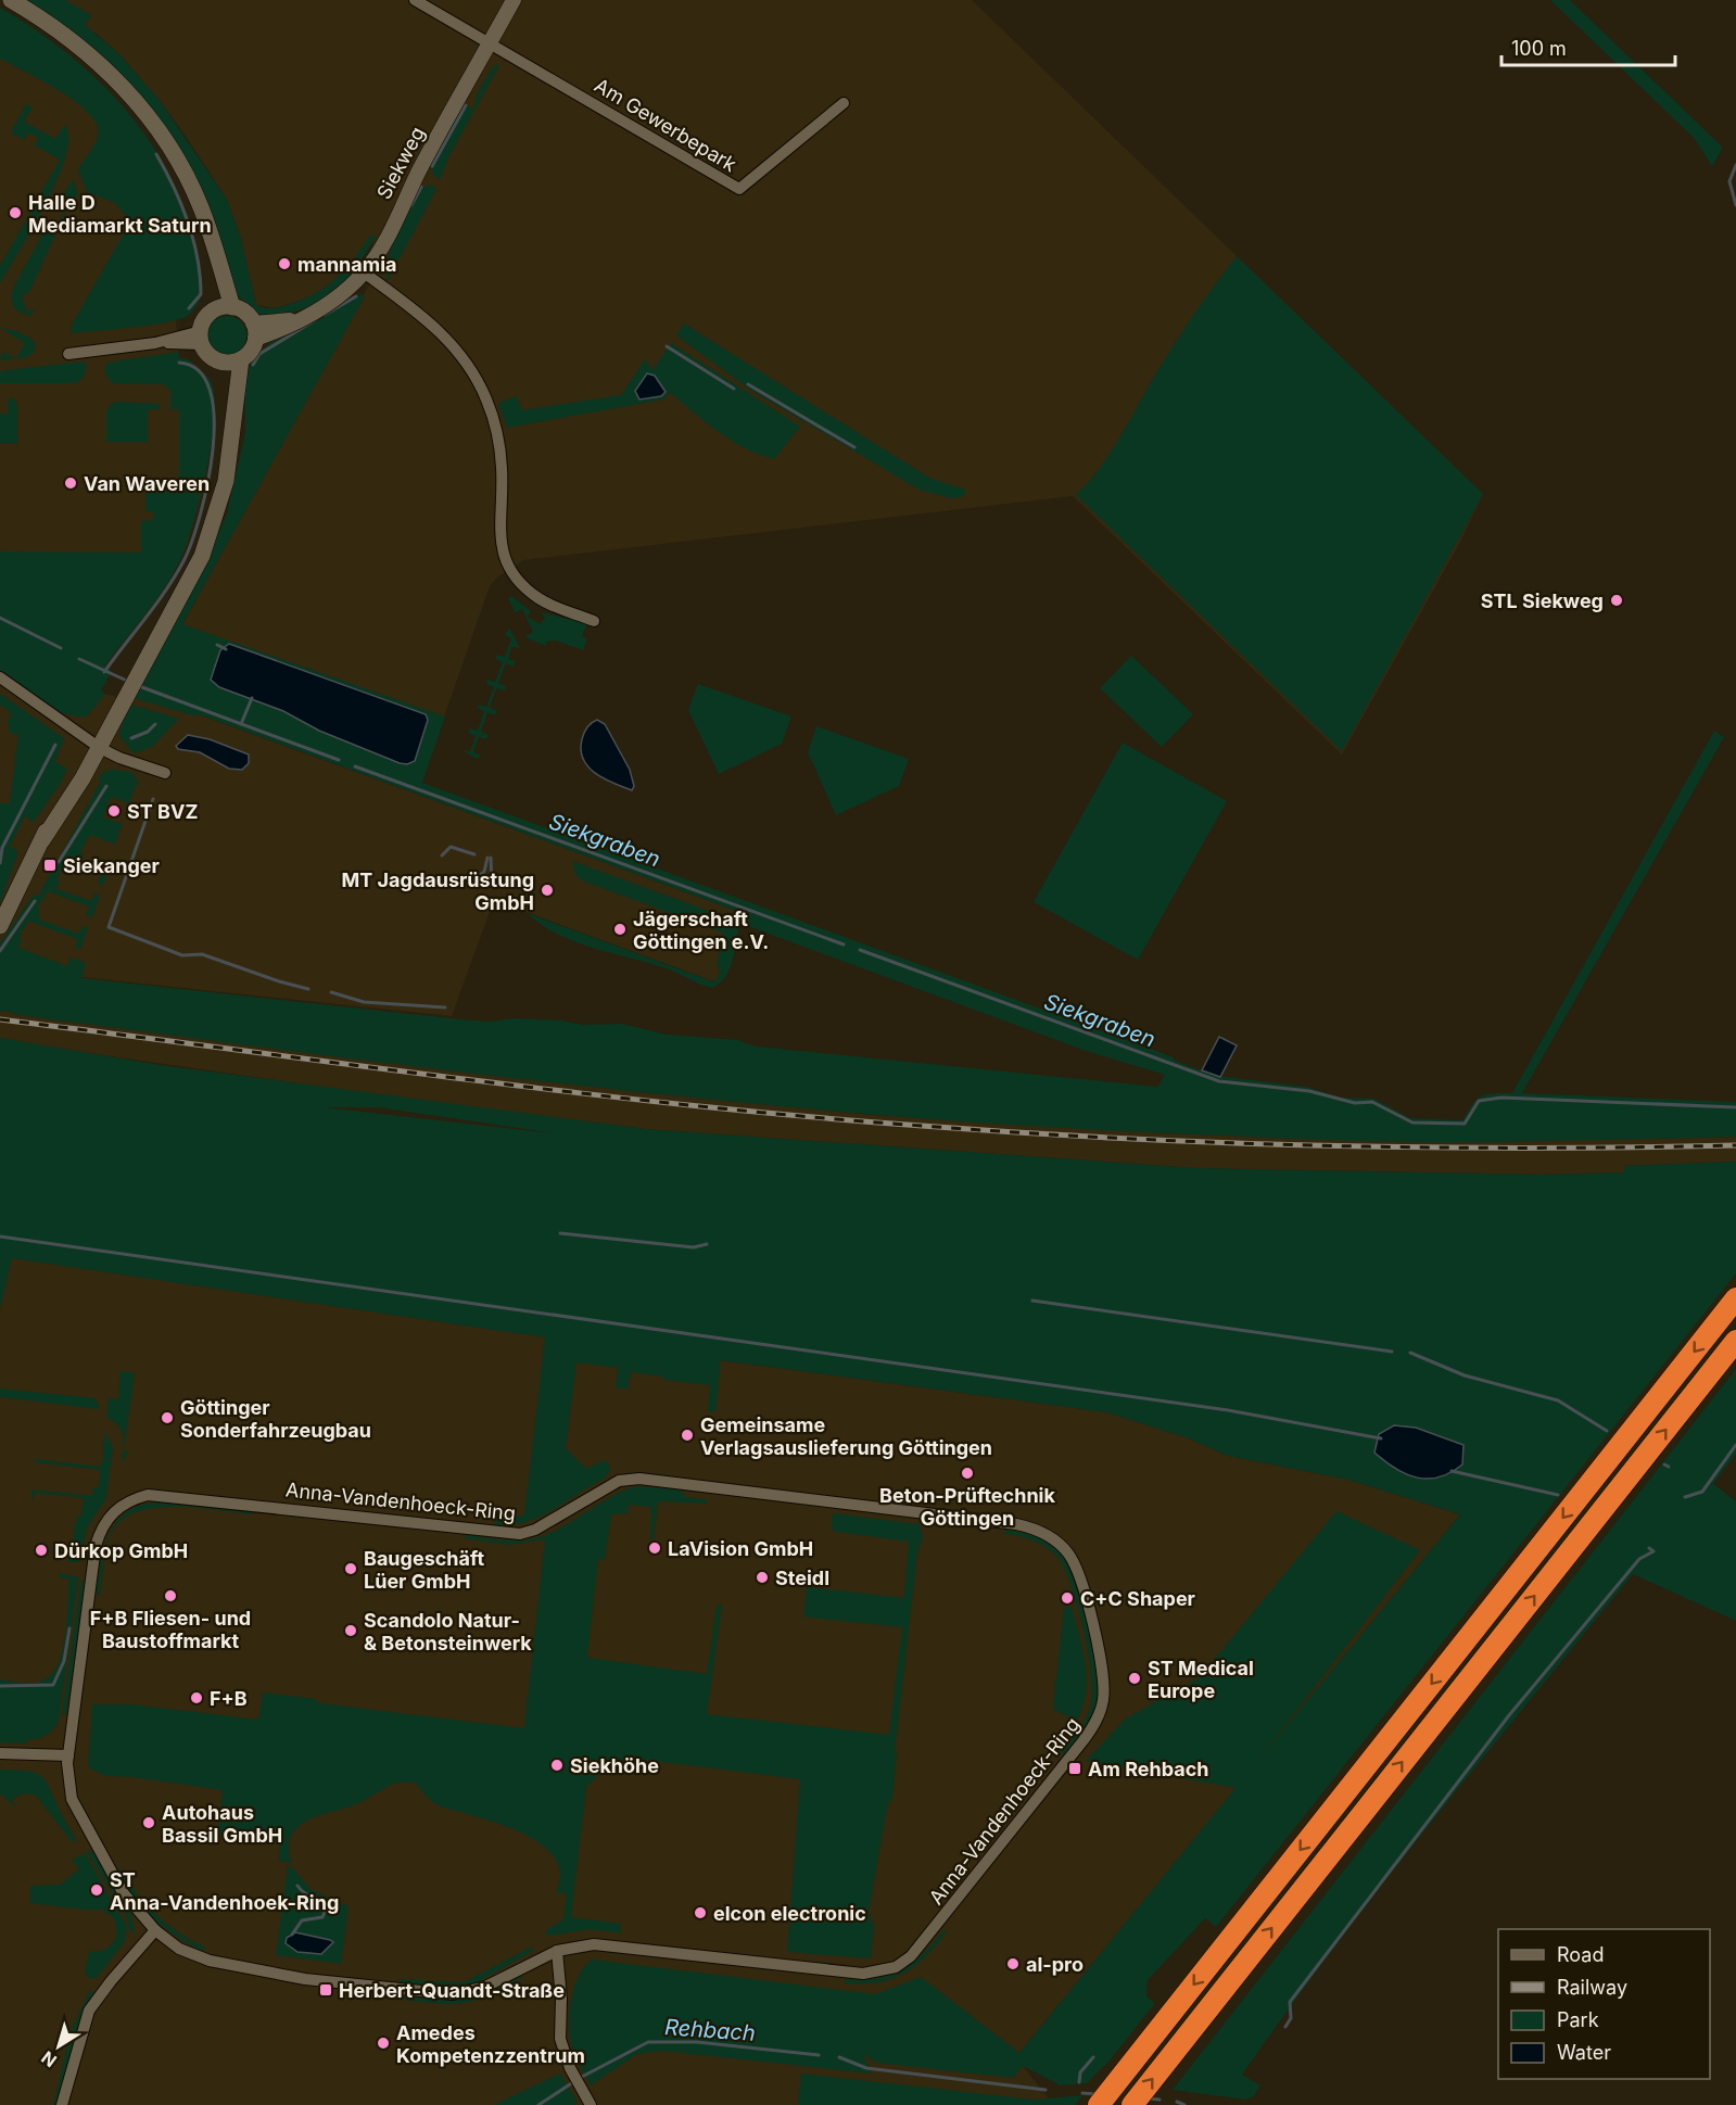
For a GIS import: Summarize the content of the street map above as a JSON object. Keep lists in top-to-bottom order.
{
  "streets": {
    "street": ["Am Gewerbepark", "Siekweg", "Anna-Vandenhoeck-Ring"]
  },
  "crossings": [
    ["Am Gewerbepark", "Siekweg"]
  ],
  "water": ["Siekgraben", "Rehbach"],
  "places": {
    "other": [
      "Halle D Mediamarkt Saturn",
      "mannamia",
      "Van Waveren",
      "STL Siekweg",
      "ST BVZ",
      "MT Jagdausrüstung GmbH",
      "Jägerschaft Göttingen e.V.",
      "Göttinger Sonderfahrzeugbau",
      "Gemeinsame Verlagsauslieferung Göttingen",
      "Beton-Prüftechnik Göttingen",
      "LaVision GmbH",
      "Dürkop GmbH",
      "Baugeschäft Lüer GmbH",
      "Steidl",
      "F+B Fliesen- und Baustoffmarkt",
      "C+C Shaper",
      "Scandolo Natur- & Betonsteinwerk",
      "ST Medical Europe",
      "F+B",
      "Siekhöhe",
      "Autohaus Bassil GmbH",
      "ST Anna-Vandenhoek-Ring",
      "elcon electronic",
      "al-pro",
      "Amedes Kompetenzzentrum"
    ],
    "transit": ["Siekanger", "Am Rehbach", "Herbert-Quandt-Straße"]
  },
  "legend": [
    "Road",
    "Railway",
    "Park",
    "Water"
  ],
  "scale_bar": "100 m",
  "north": "bottom left"
}
